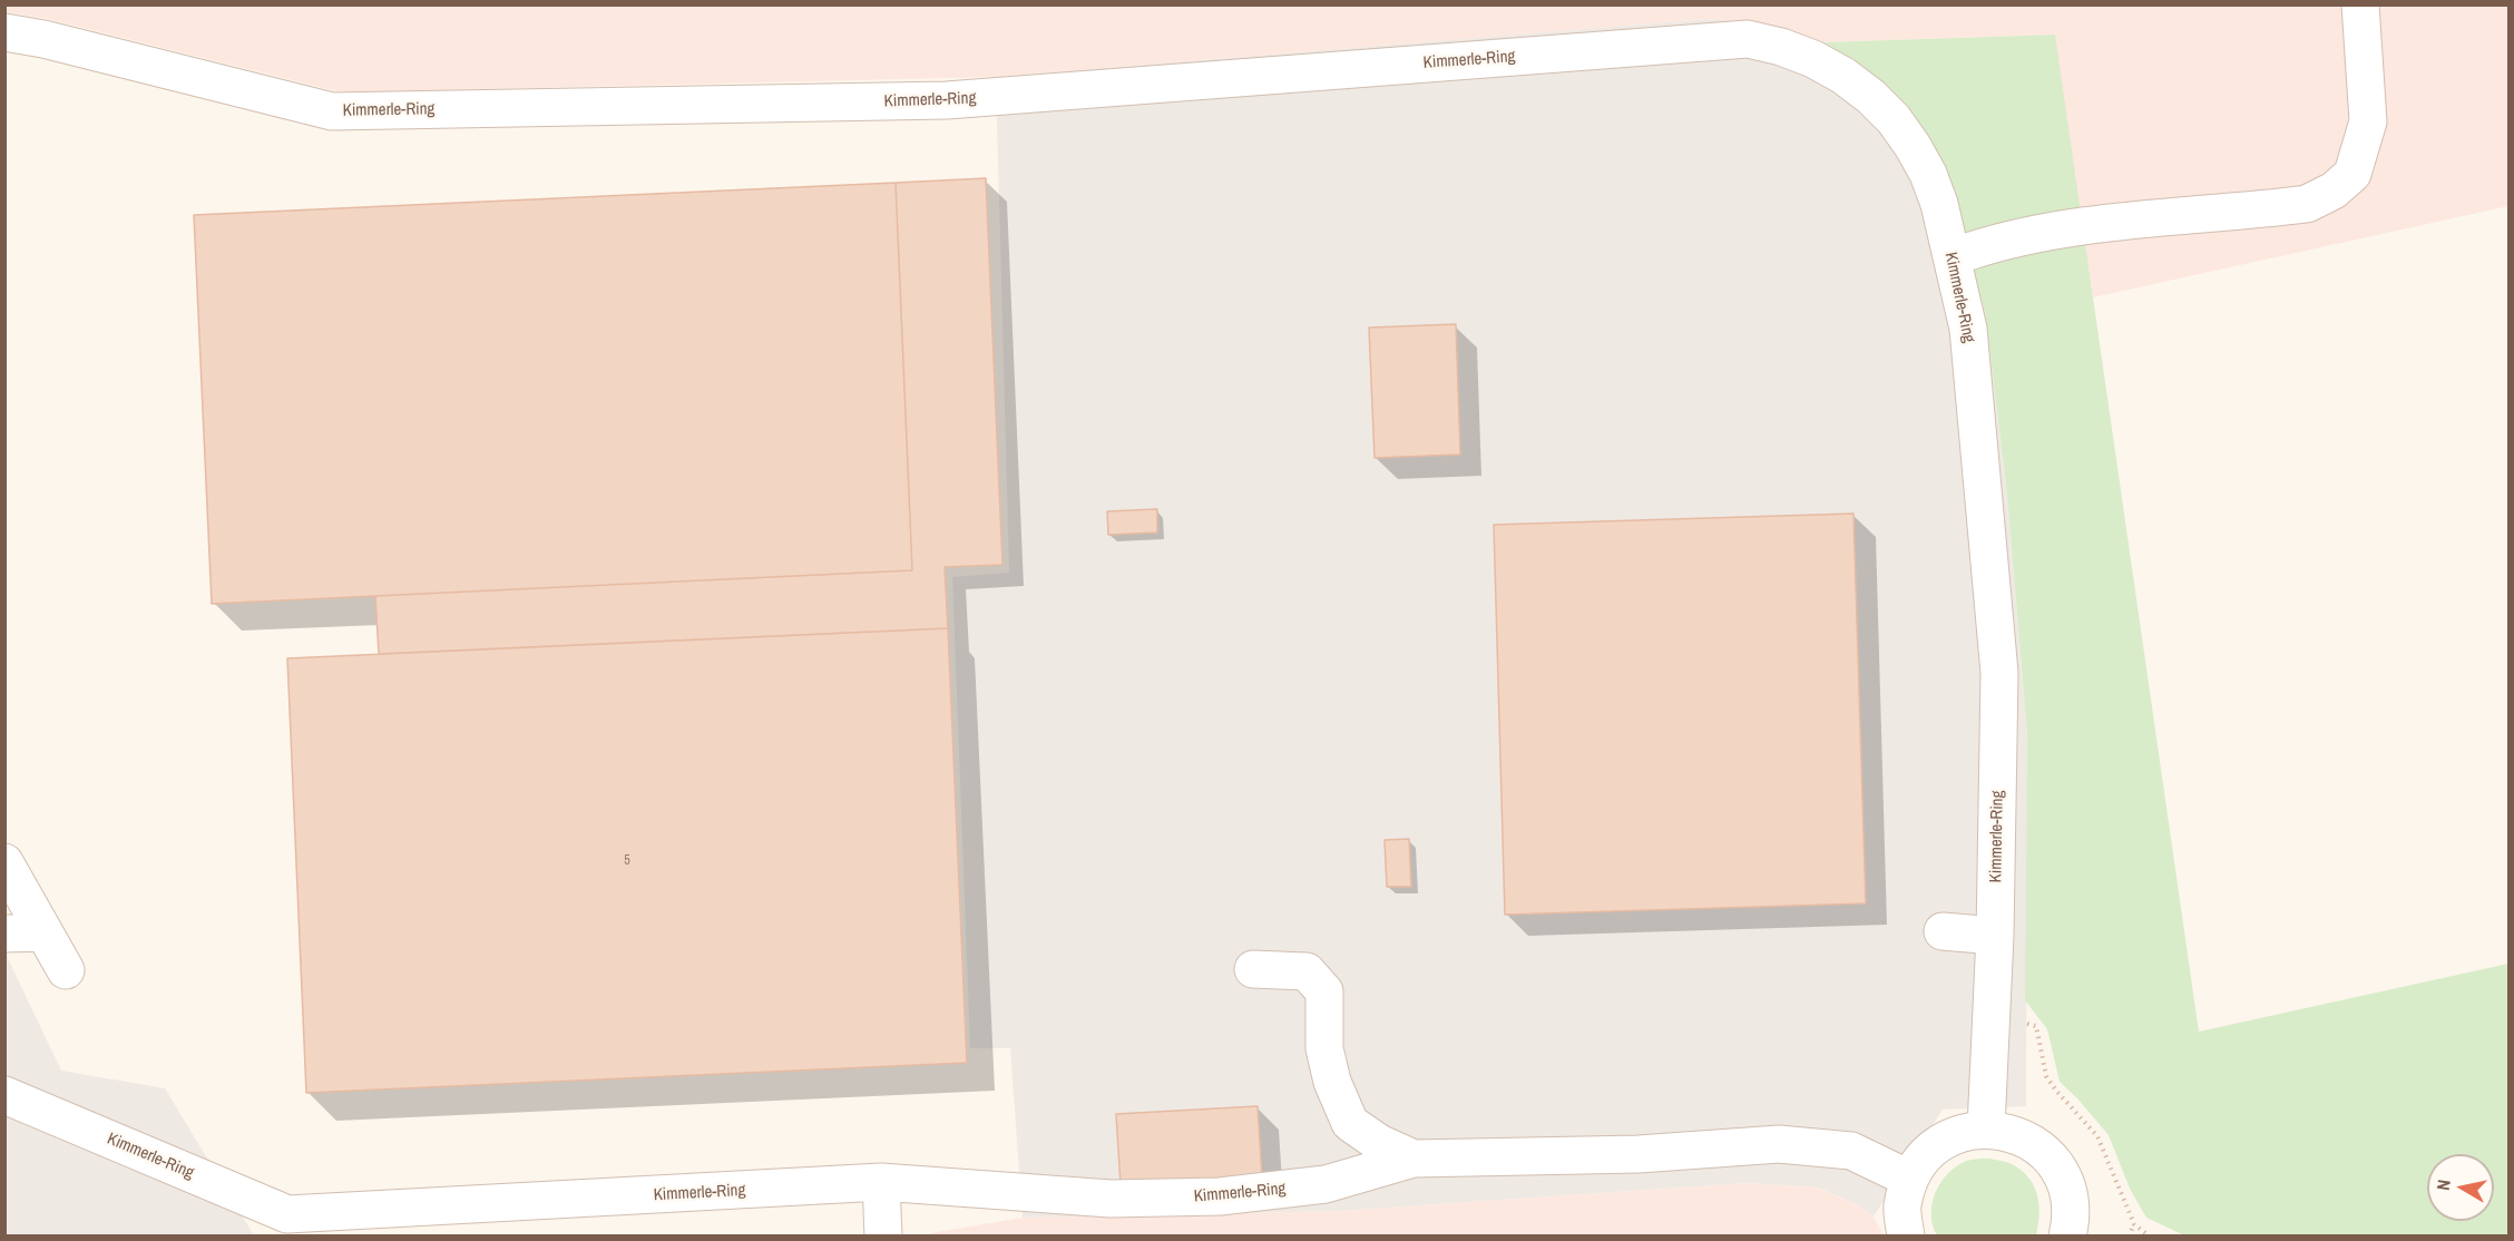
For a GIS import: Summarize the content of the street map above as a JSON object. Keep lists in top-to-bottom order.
{
  "streets": {
    "street": ["Kimmerle-Ring"]
  },
  "house_numbers": ["5"],
  "north": "left"
}
